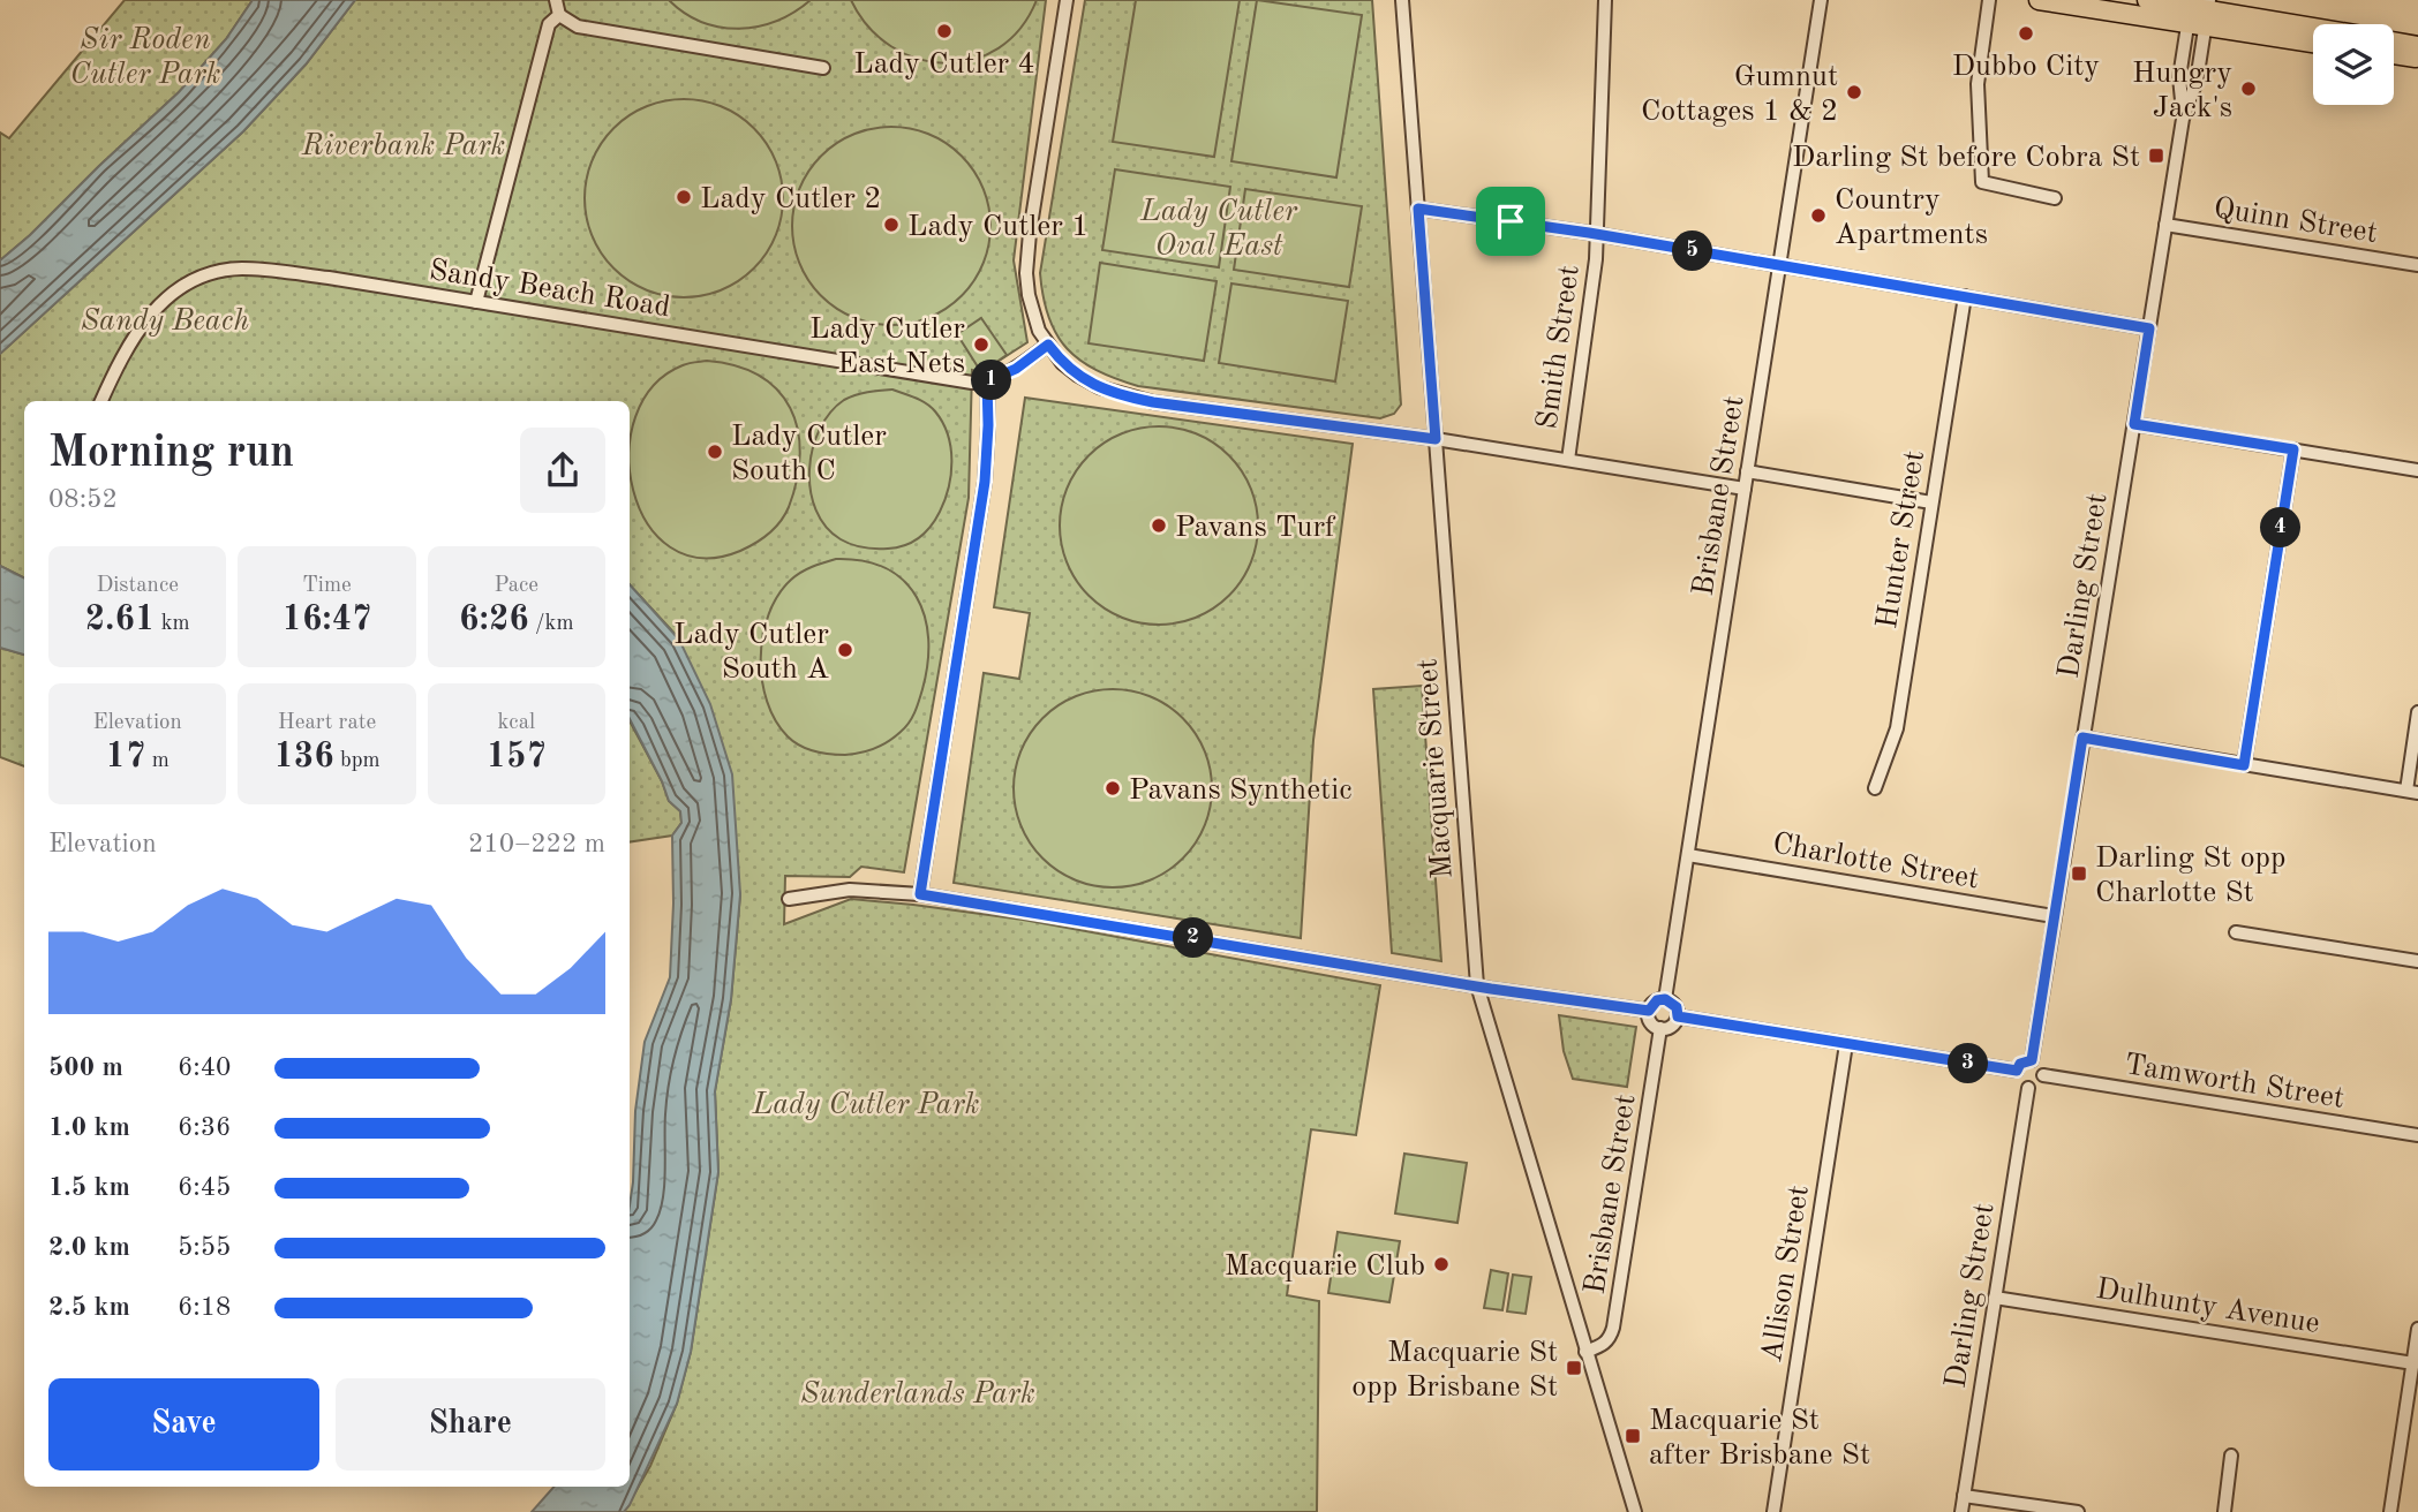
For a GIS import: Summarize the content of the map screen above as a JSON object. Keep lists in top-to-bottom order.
{
  "streets": {
    "street": [
      "Quinn Street",
      "Sandy Beach Road",
      "Smith Street",
      "Brisbane Street",
      "Hunter Street",
      "Darling Street",
      "Macquarie Street",
      "Charlotte Street",
      "Tamworth Street",
      "Allison Street",
      "Dulhunty Avenue"
    ]
  },
  "crossings": [
    ["Quinn Street", "Darling Street"],
    ["Brisbane Street", "Macquarie Street"],
    ["Brisbane Street", "Charlotte Street"],
    ["Darling Street", "Charlotte Street"],
    ["Darling Street", "Tamworth Street"],
    ["Darling Street", "Dulhunty Avenue"]
  ],
  "parks": [
    "Sir Roden Cutler Park",
    "Riverbank Park",
    "Lady Cutler Oval East",
    "Sandy Beach",
    "Lady Cutler Park",
    "Sunderlands Park"
  ],
  "places": {
    "other": [
      "Lady Cutler 4",
      "Dubbo City",
      "Hungry Jack's",
      "Gumnut Cottages 1 & 2",
      "Lady Cutler 2",
      "Country Apartments",
      "Lady Cutler 1",
      "Lady Cutler East Nets",
      "Lady Cutler South C",
      "Pavans Turf",
      "Lady Cutler South A",
      "Pavans Synthetic",
      "Macquarie Club"
    ],
    "transit": [
      "Darling St before Cobra St",
      "Darling St opp Charlotte St",
      "Macquarie St opp Brisbane St",
      "Macquarie St after Brisbane St"
    ]
  },
  "page": {
    "pins": [
      "5",
      "1",
      "4",
      "2",
      "3"
    ],
    "heading": ["Morning run", "08:52"],
    "stats": [
      ["Distance", "2.61 km"],
      ["Time", "16:47"],
      ["Pace", "6:26 /km"],
      ["Elevation", "17 m"],
      ["Heart rate", "136 bpm"],
      ["kcal", "157"]
    ],
    "chart": ["Elevation", "210–222 m"],
    "list": [
      {
        "name": "500 m",
        "note": "6:40"
      },
      {
        "name": "1.0 km",
        "note": "6:36"
      },
      {
        "name": "1.5 km",
        "note": "6:45"
      },
      {
        "name": "2.0 km",
        "note": "5:55"
      },
      {
        "name": "2.5 km",
        "note": "6:18"
      }
    ],
    "buttons": ["Save", "Share"]
  }
}
